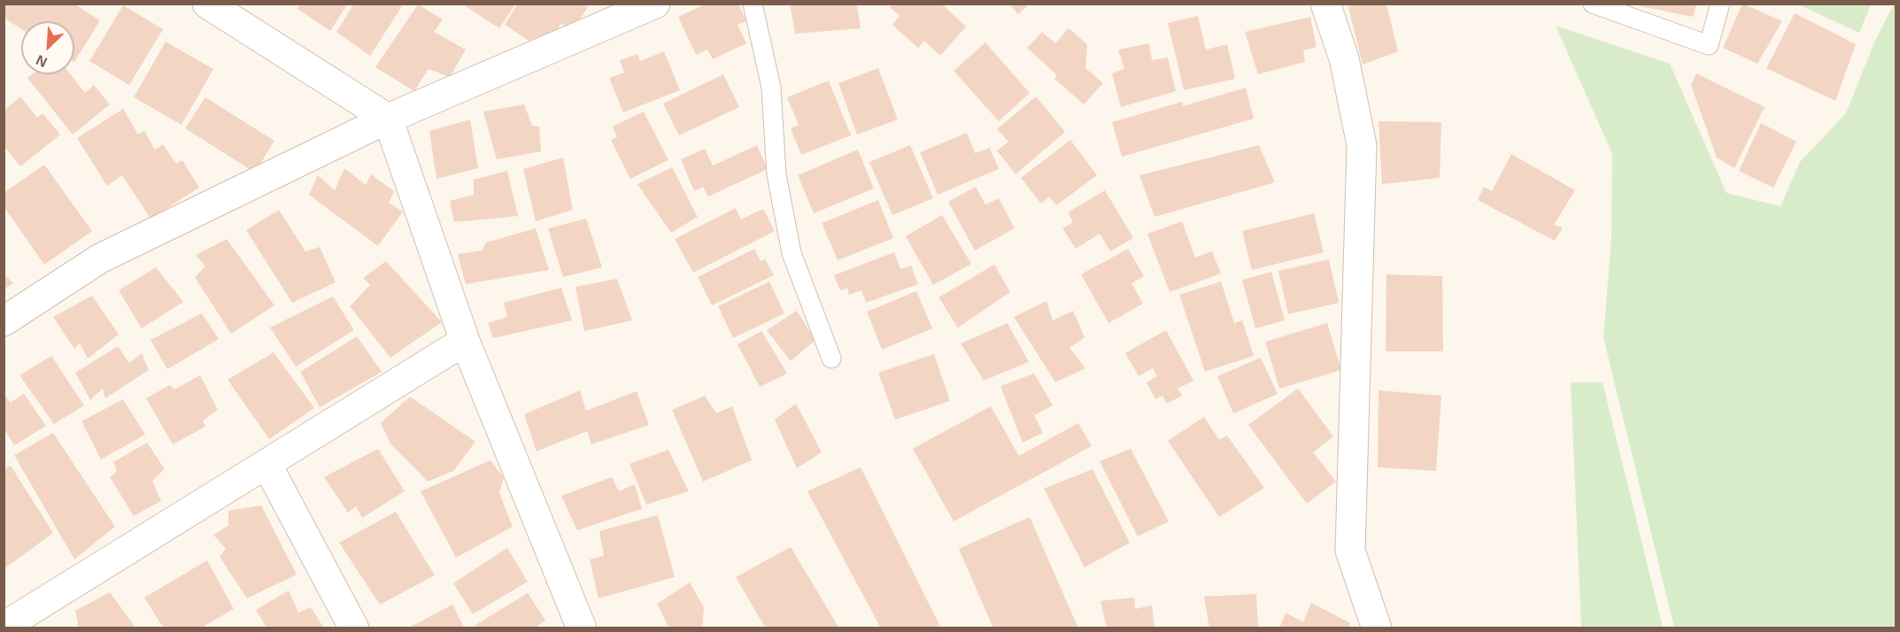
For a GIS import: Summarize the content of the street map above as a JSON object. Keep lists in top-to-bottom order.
{
  "north": "bottom left"
}
